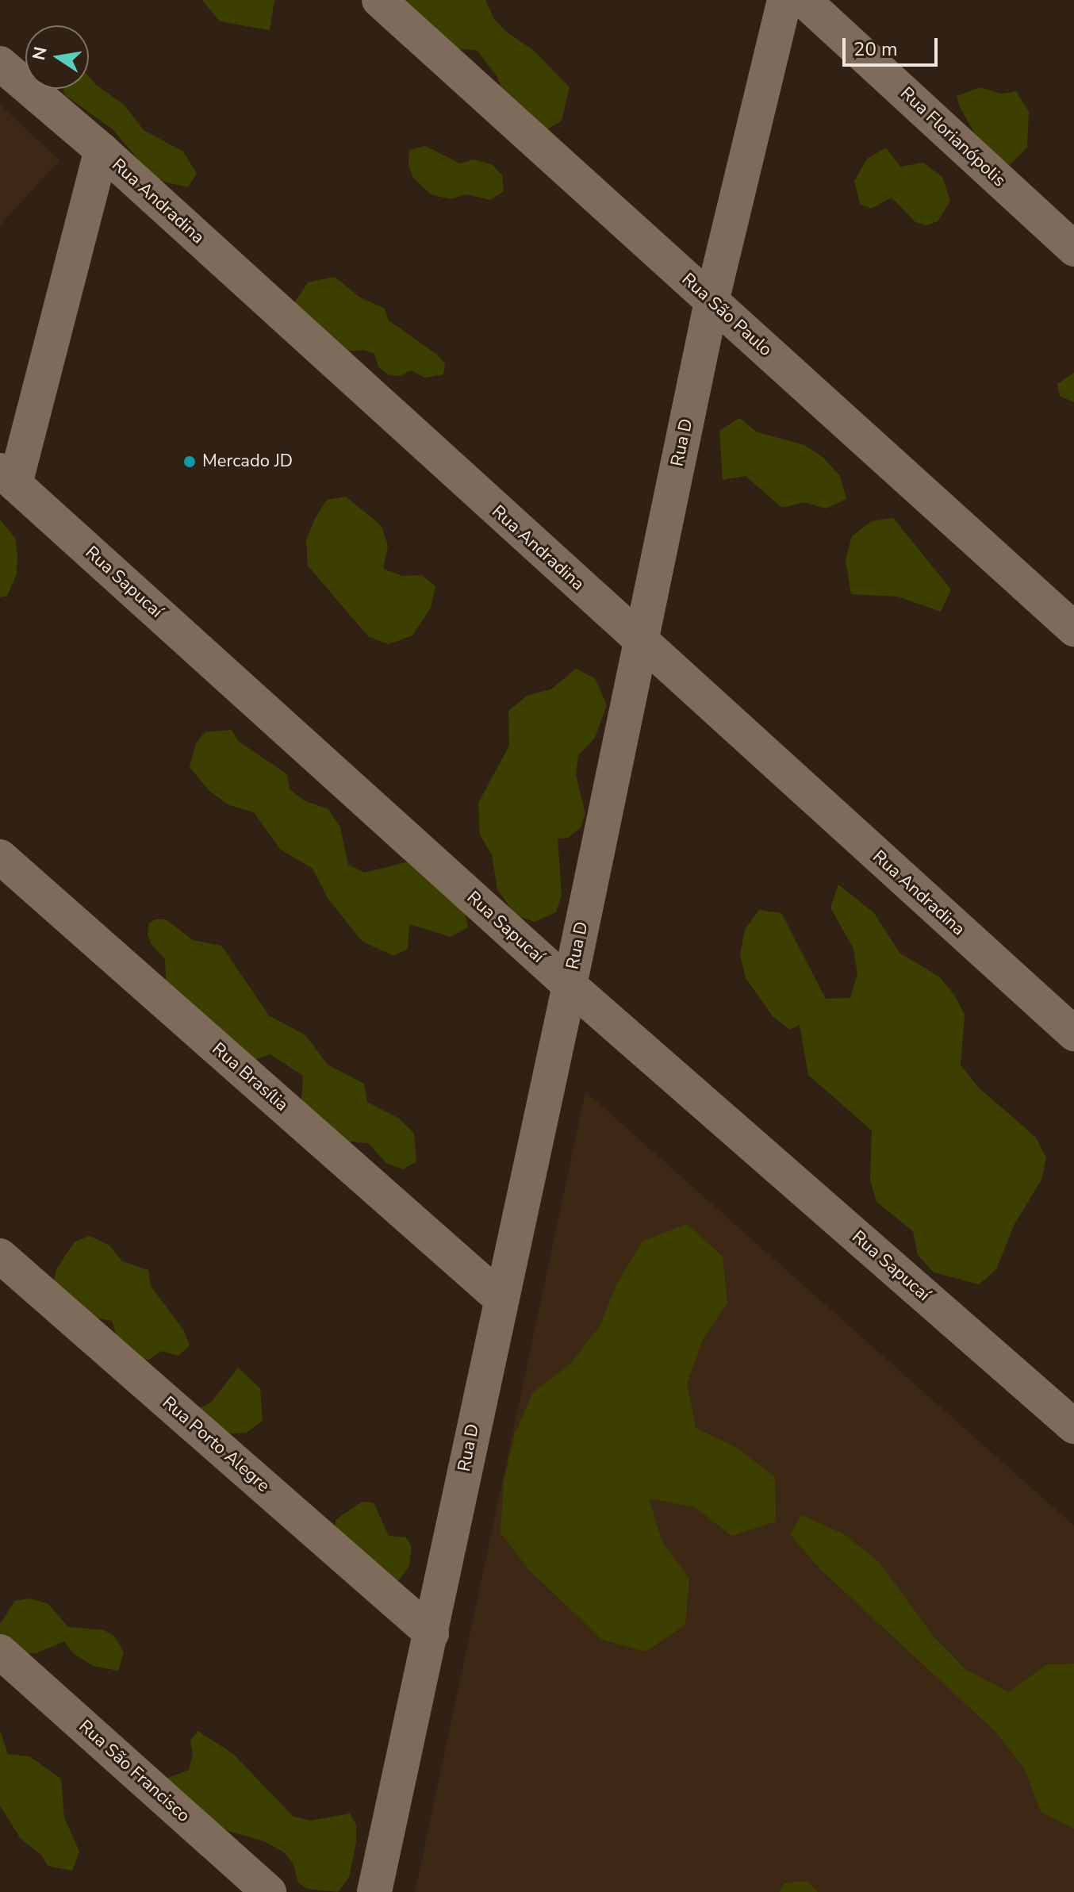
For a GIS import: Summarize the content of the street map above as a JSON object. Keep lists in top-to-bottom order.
{
  "streets": {
    "street": [
      "Rua Florianópolis",
      "Rua Andradina",
      "Rua São Paulo",
      "Rua D",
      "Rua Sapucaí",
      "Rua Brasília",
      "Rua Porto Alegre",
      "Rua São Francisco"
    ]
  },
  "crossings": [
    ["Rua Andradina", "Rua D"],
    ["Rua São Paulo", "Rua D"],
    ["Rua D", "Rua Sapucaí"],
    ["Rua D", "Rua Brasília"],
    ["Rua D", "Rua Porto Alegre"]
  ],
  "places": ["Mercado JD"],
  "scale_bar": "20 m",
  "north": "left"
}
